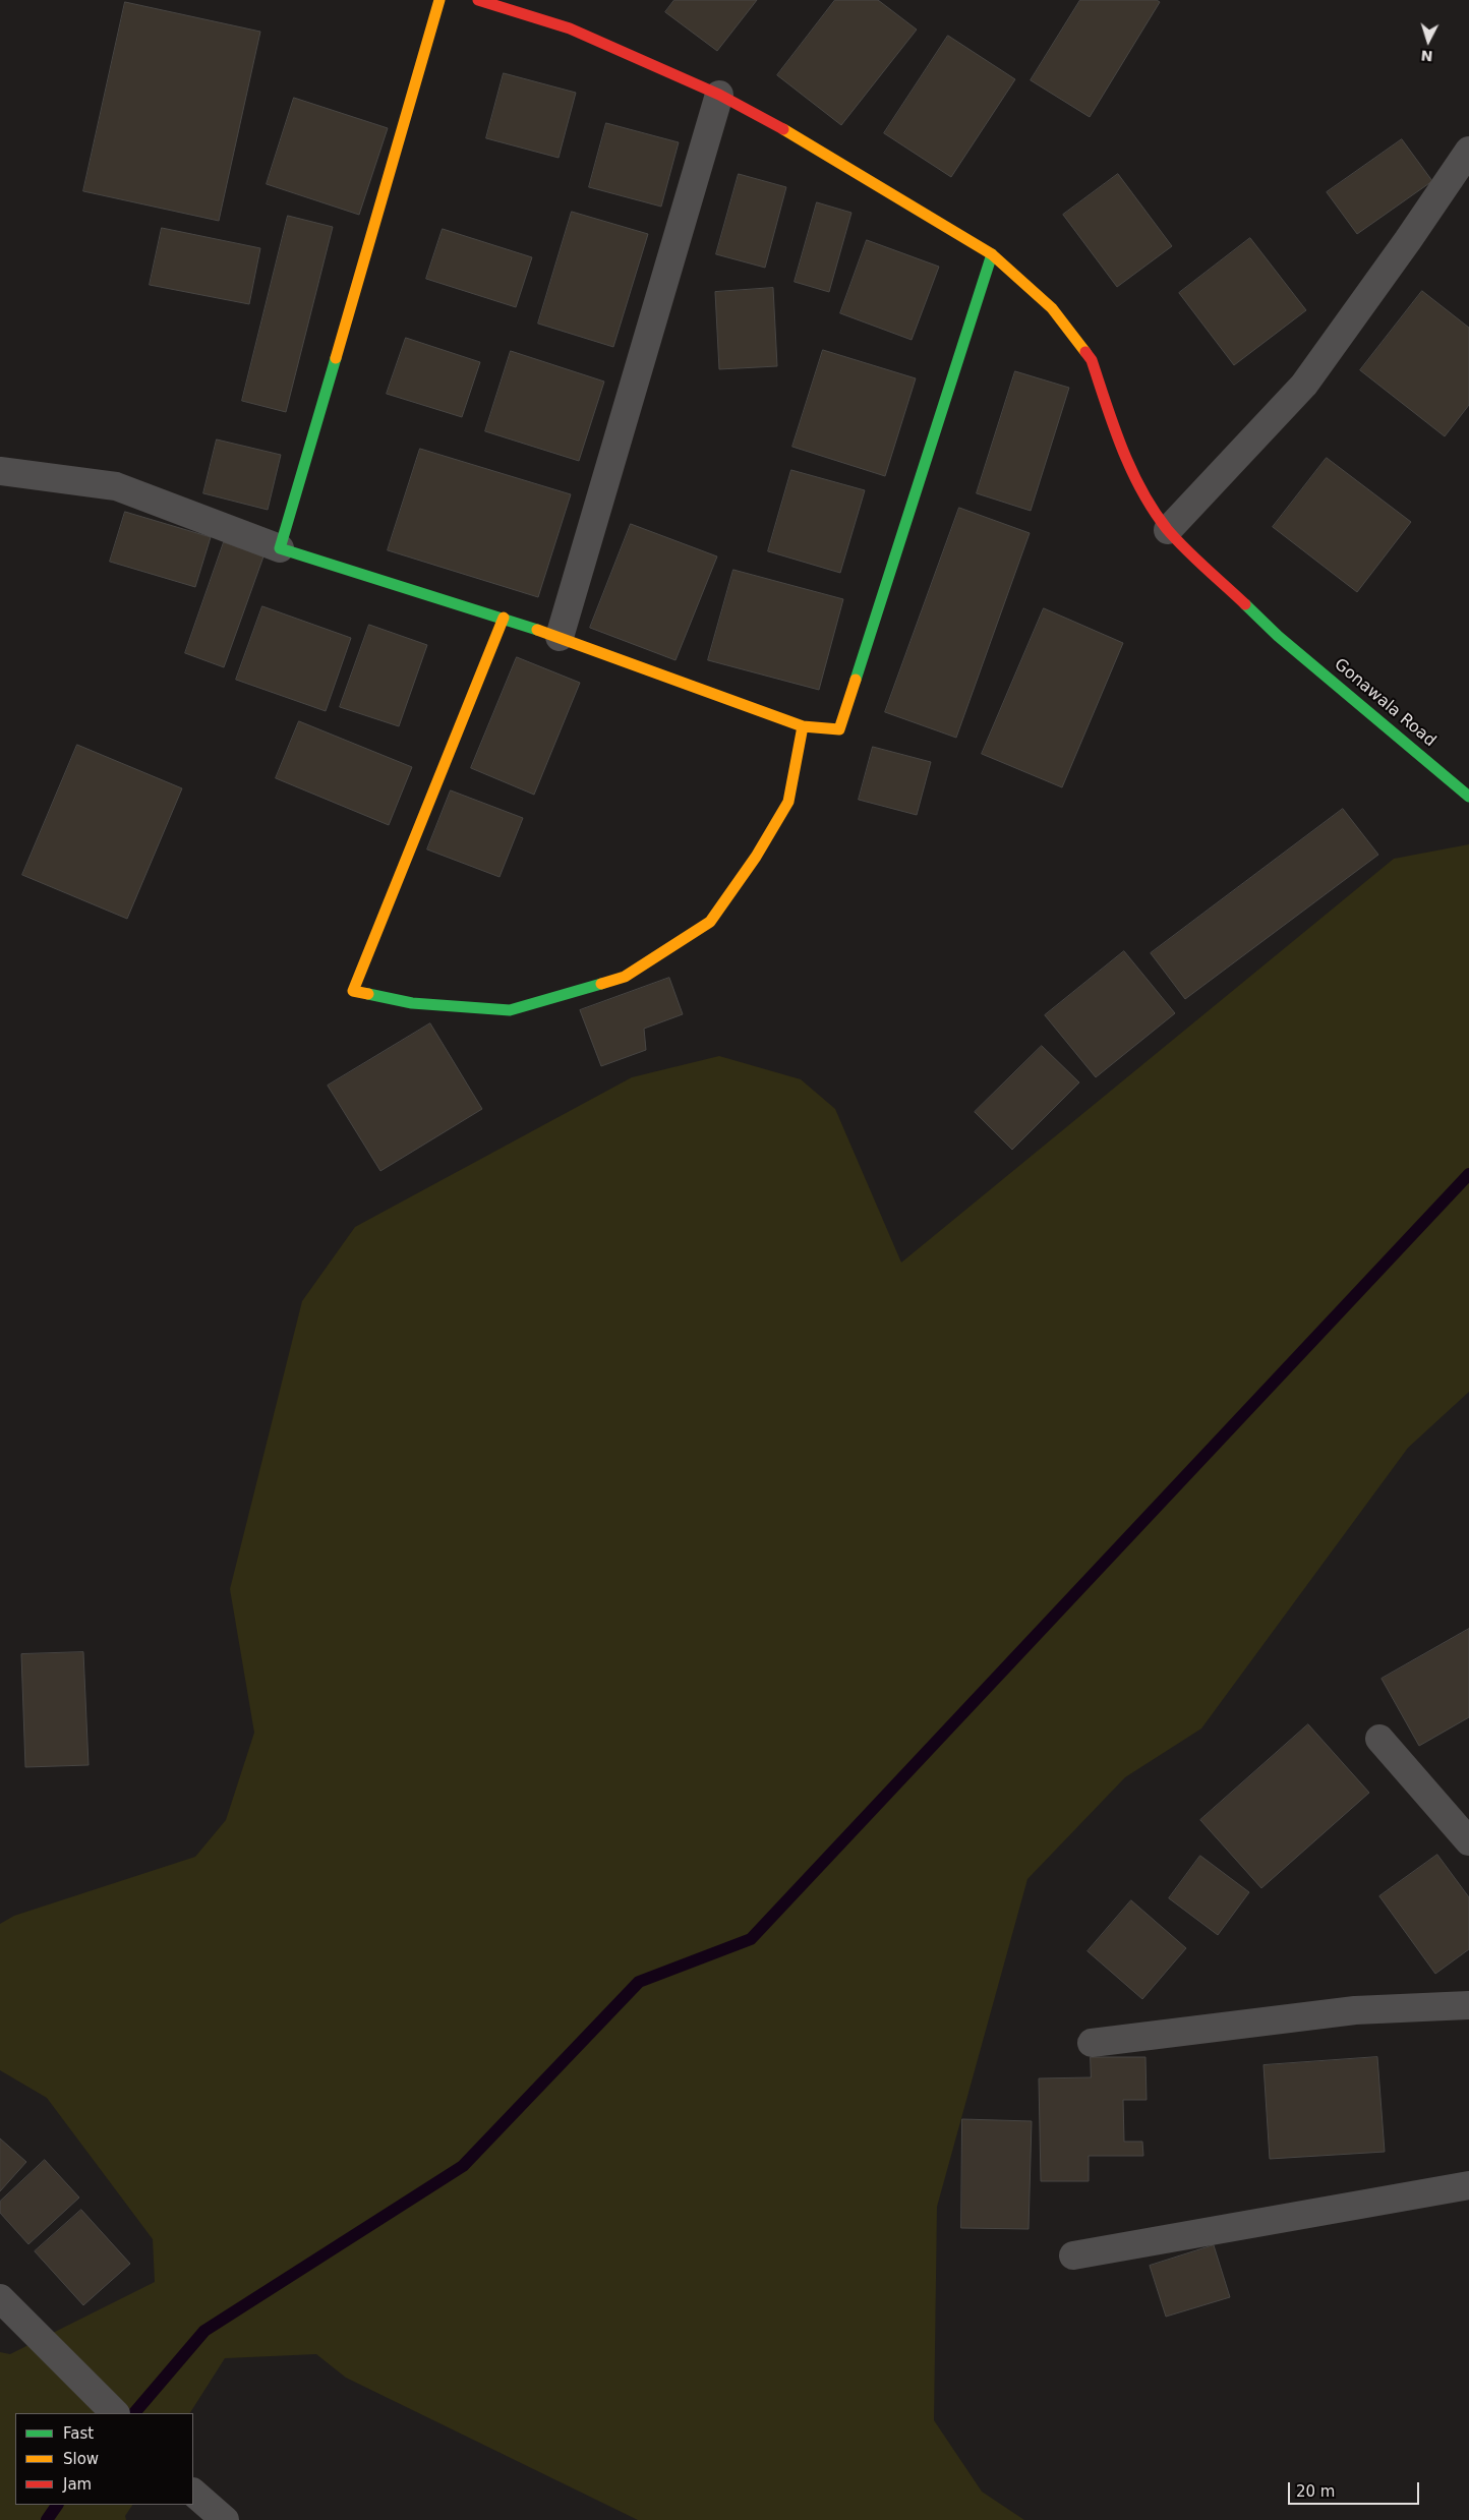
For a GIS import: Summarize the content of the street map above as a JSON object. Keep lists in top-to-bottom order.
{
  "streets": {
    "street": ["Gonawala Road"]
  },
  "legend": ["Fast", "Slow", "Jam"],
  "scale_bar": "20 m",
  "north": "bottom"
}
